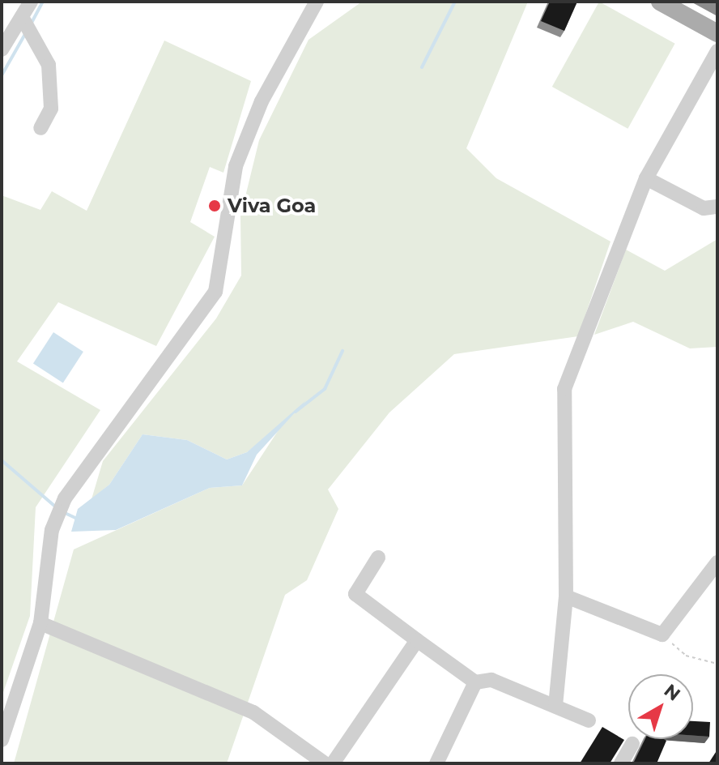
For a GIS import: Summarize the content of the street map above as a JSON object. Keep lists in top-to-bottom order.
{
  "places": ["Viva Goa"],
  "north": "top right"
}
